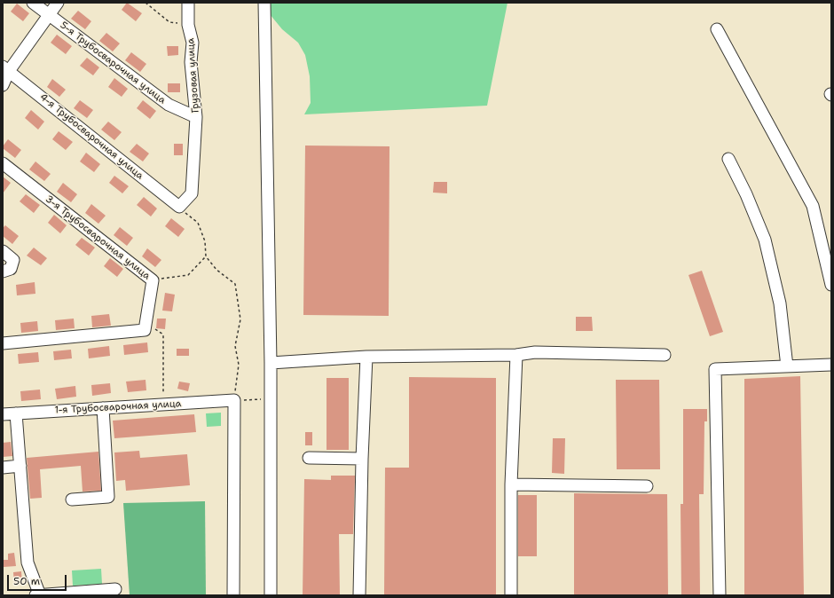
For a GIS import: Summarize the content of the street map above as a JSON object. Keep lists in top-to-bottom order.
{
  "streets": {
    "street": [
      "5-я Трубосварочная улица",
      "Грузовая улица",
      "4-я Трубосварочная улица",
      "3-я Трубосварочная улица",
      "1-я Трубосварочная улица"
    ]
  },
  "crossings": [
    ["5-я Трубосварочная улица", "Грузовая улица"],
    ["Грузовая улица", "4-я Трубосварочная улица"]
  ],
  "scale_bar": "50 m"
}
